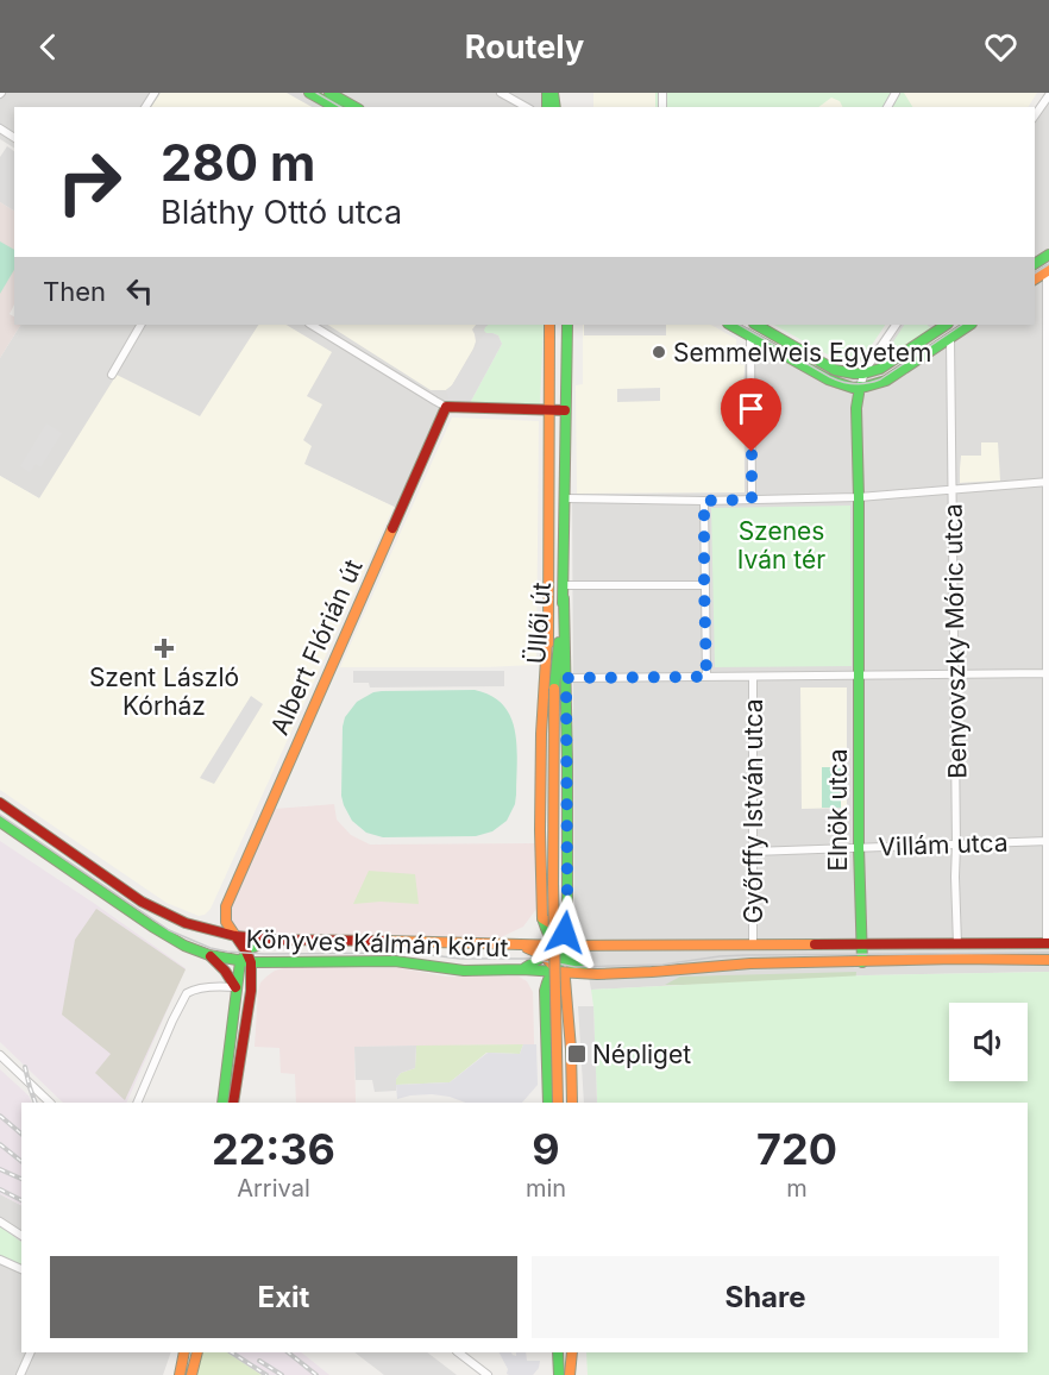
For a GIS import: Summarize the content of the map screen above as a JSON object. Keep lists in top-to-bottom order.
{
  "streets": {
    "main road": [
      "Üllői út",
      "Albert Flórián út",
      "Elnök utca",
      "Könyves Kálmán körút"
    ],
    "street": ["Benyovszky Móric utca", "Győrffy István utca", "Villám utca"]
  },
  "crossings": [
    ["Benyovszky Móric utca", "Villám utca"],
    ["Benyovszky Móric utca", "Könyves Kálmán körút"],
    ["Albert Flórián út", "Könyves Kálmán körút"],
    ["Elnök utca", "Villám utca"],
    ["Elnök utca", "Könyves Kálmán körút"],
    ["Győrffy István utca", "Villám utca"],
    ["Győrffy István utca", "Könyves Kálmán körút"]
  ],
  "parks": ["Szenes Iván tér"],
  "places": {
    "other": ["Semmelweis Egyetem"],
    "health": ["Szent László Kórház"],
    "transit": ["Népliget"]
  },
  "page": {
    "header": "Routely",
    "turn": ["280 m", "Bláthy Ottó utca"],
    "then": "Then",
    "eta": [
      "22:36",
      "Arrival",
      "9",
      "min",
      "720",
      "m"
    ],
    "buttons": ["Exit", "Share"]
  }
}
